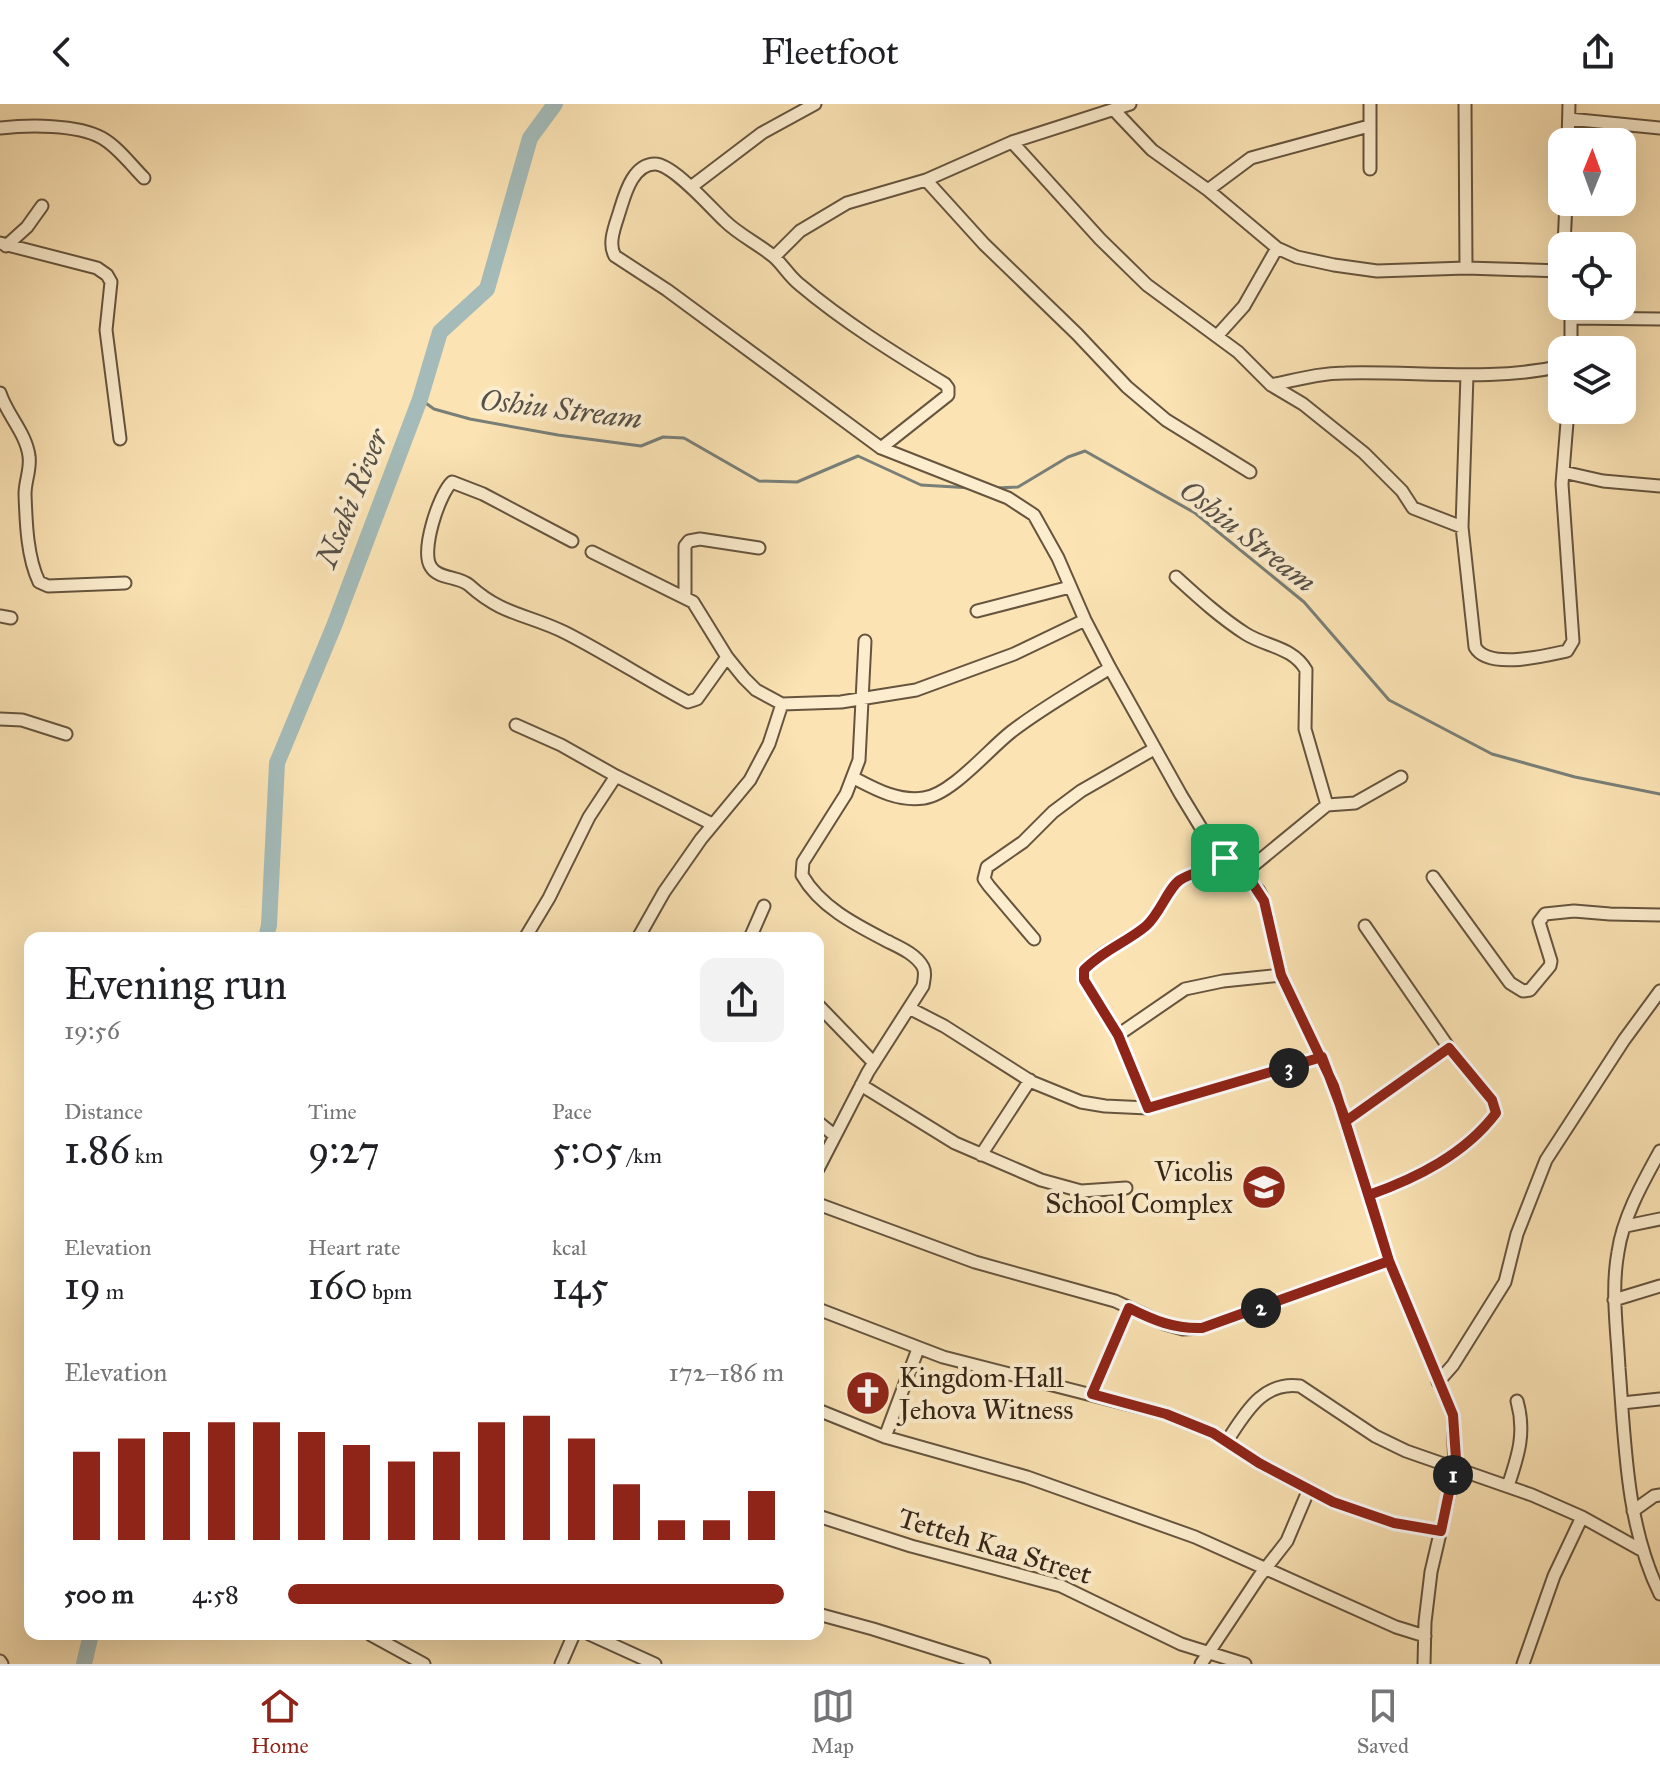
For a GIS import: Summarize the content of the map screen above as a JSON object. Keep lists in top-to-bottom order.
{
  "streets": {
    "street": ["Tetteh Kaa Street"]
  },
  "water": ["Oshiu Stream", "Nsaki River"],
  "places": {
    "school or university": ["Vicolis School Complex"],
    "church": ["Kingdom Hall Jehova Witness"]
  },
  "north": "top",
  "page": {
    "header": "Fleetfoot",
    "heading": ["Evening run", "19:56"],
    "pins": ["3", "2", "1"],
    "stats": [
      ["Distance", "1.86 km"],
      ["Time", "9:27"],
      ["Pace", "5:05 /km"],
      ["Elevation", "19 m"],
      ["Heart rate", "160 bpm"],
      ["kcal", "145"]
    ],
    "chart": ["Elevation", "172–186 m"],
    "list": [
      {
        "name": "500 m",
        "note": "4:58"
      }
    ],
    "tabs": ["Home", "Map", "Saved"]
  }
}
